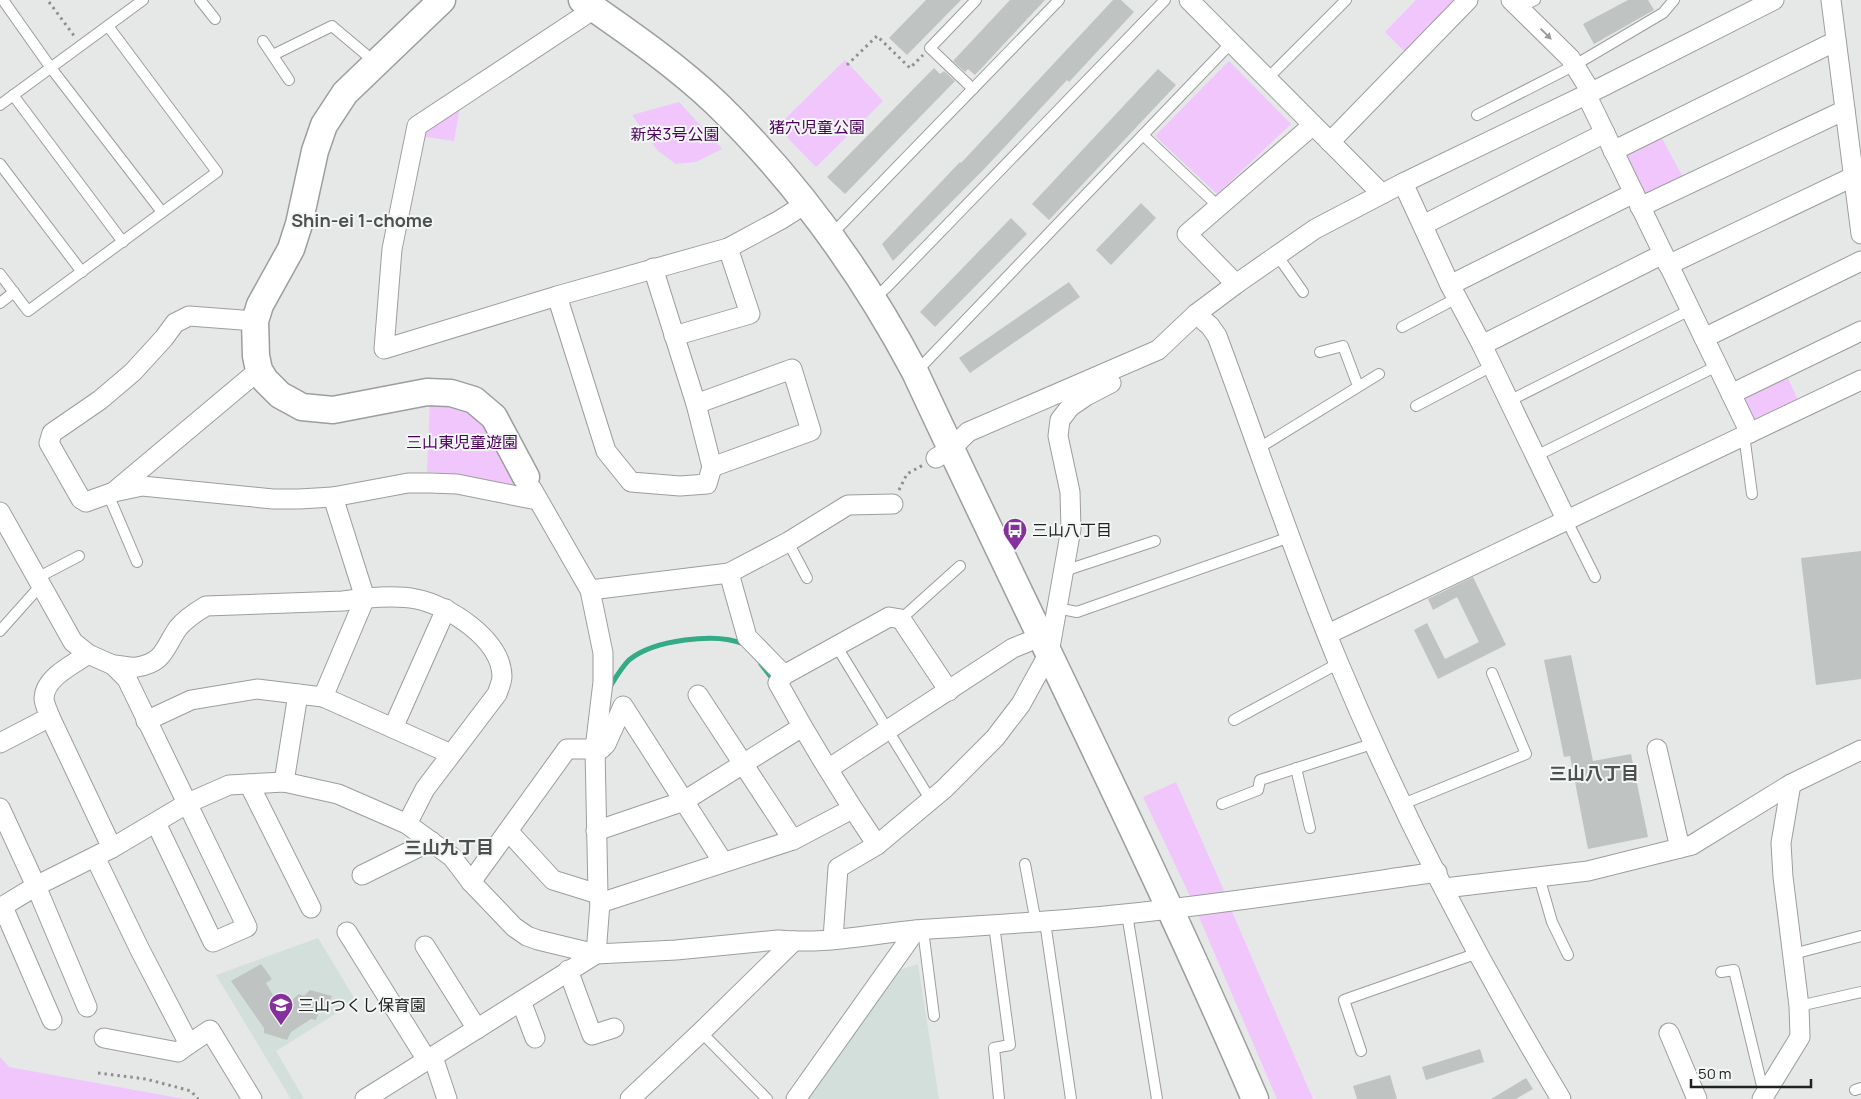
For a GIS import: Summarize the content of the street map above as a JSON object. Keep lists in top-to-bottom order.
{
  "districts": ["Shin-ei 1-chome", "三山八丁目", "三山九丁目"],
  "parks": ["猪穴児童公園", "新栄3号公園", "三山東児童遊園"],
  "places": {
    "bus stop": ["三山八丁目"],
    "school or university": ["三山つくし保育園"]
  },
  "scale_bar": "50 m"
}
